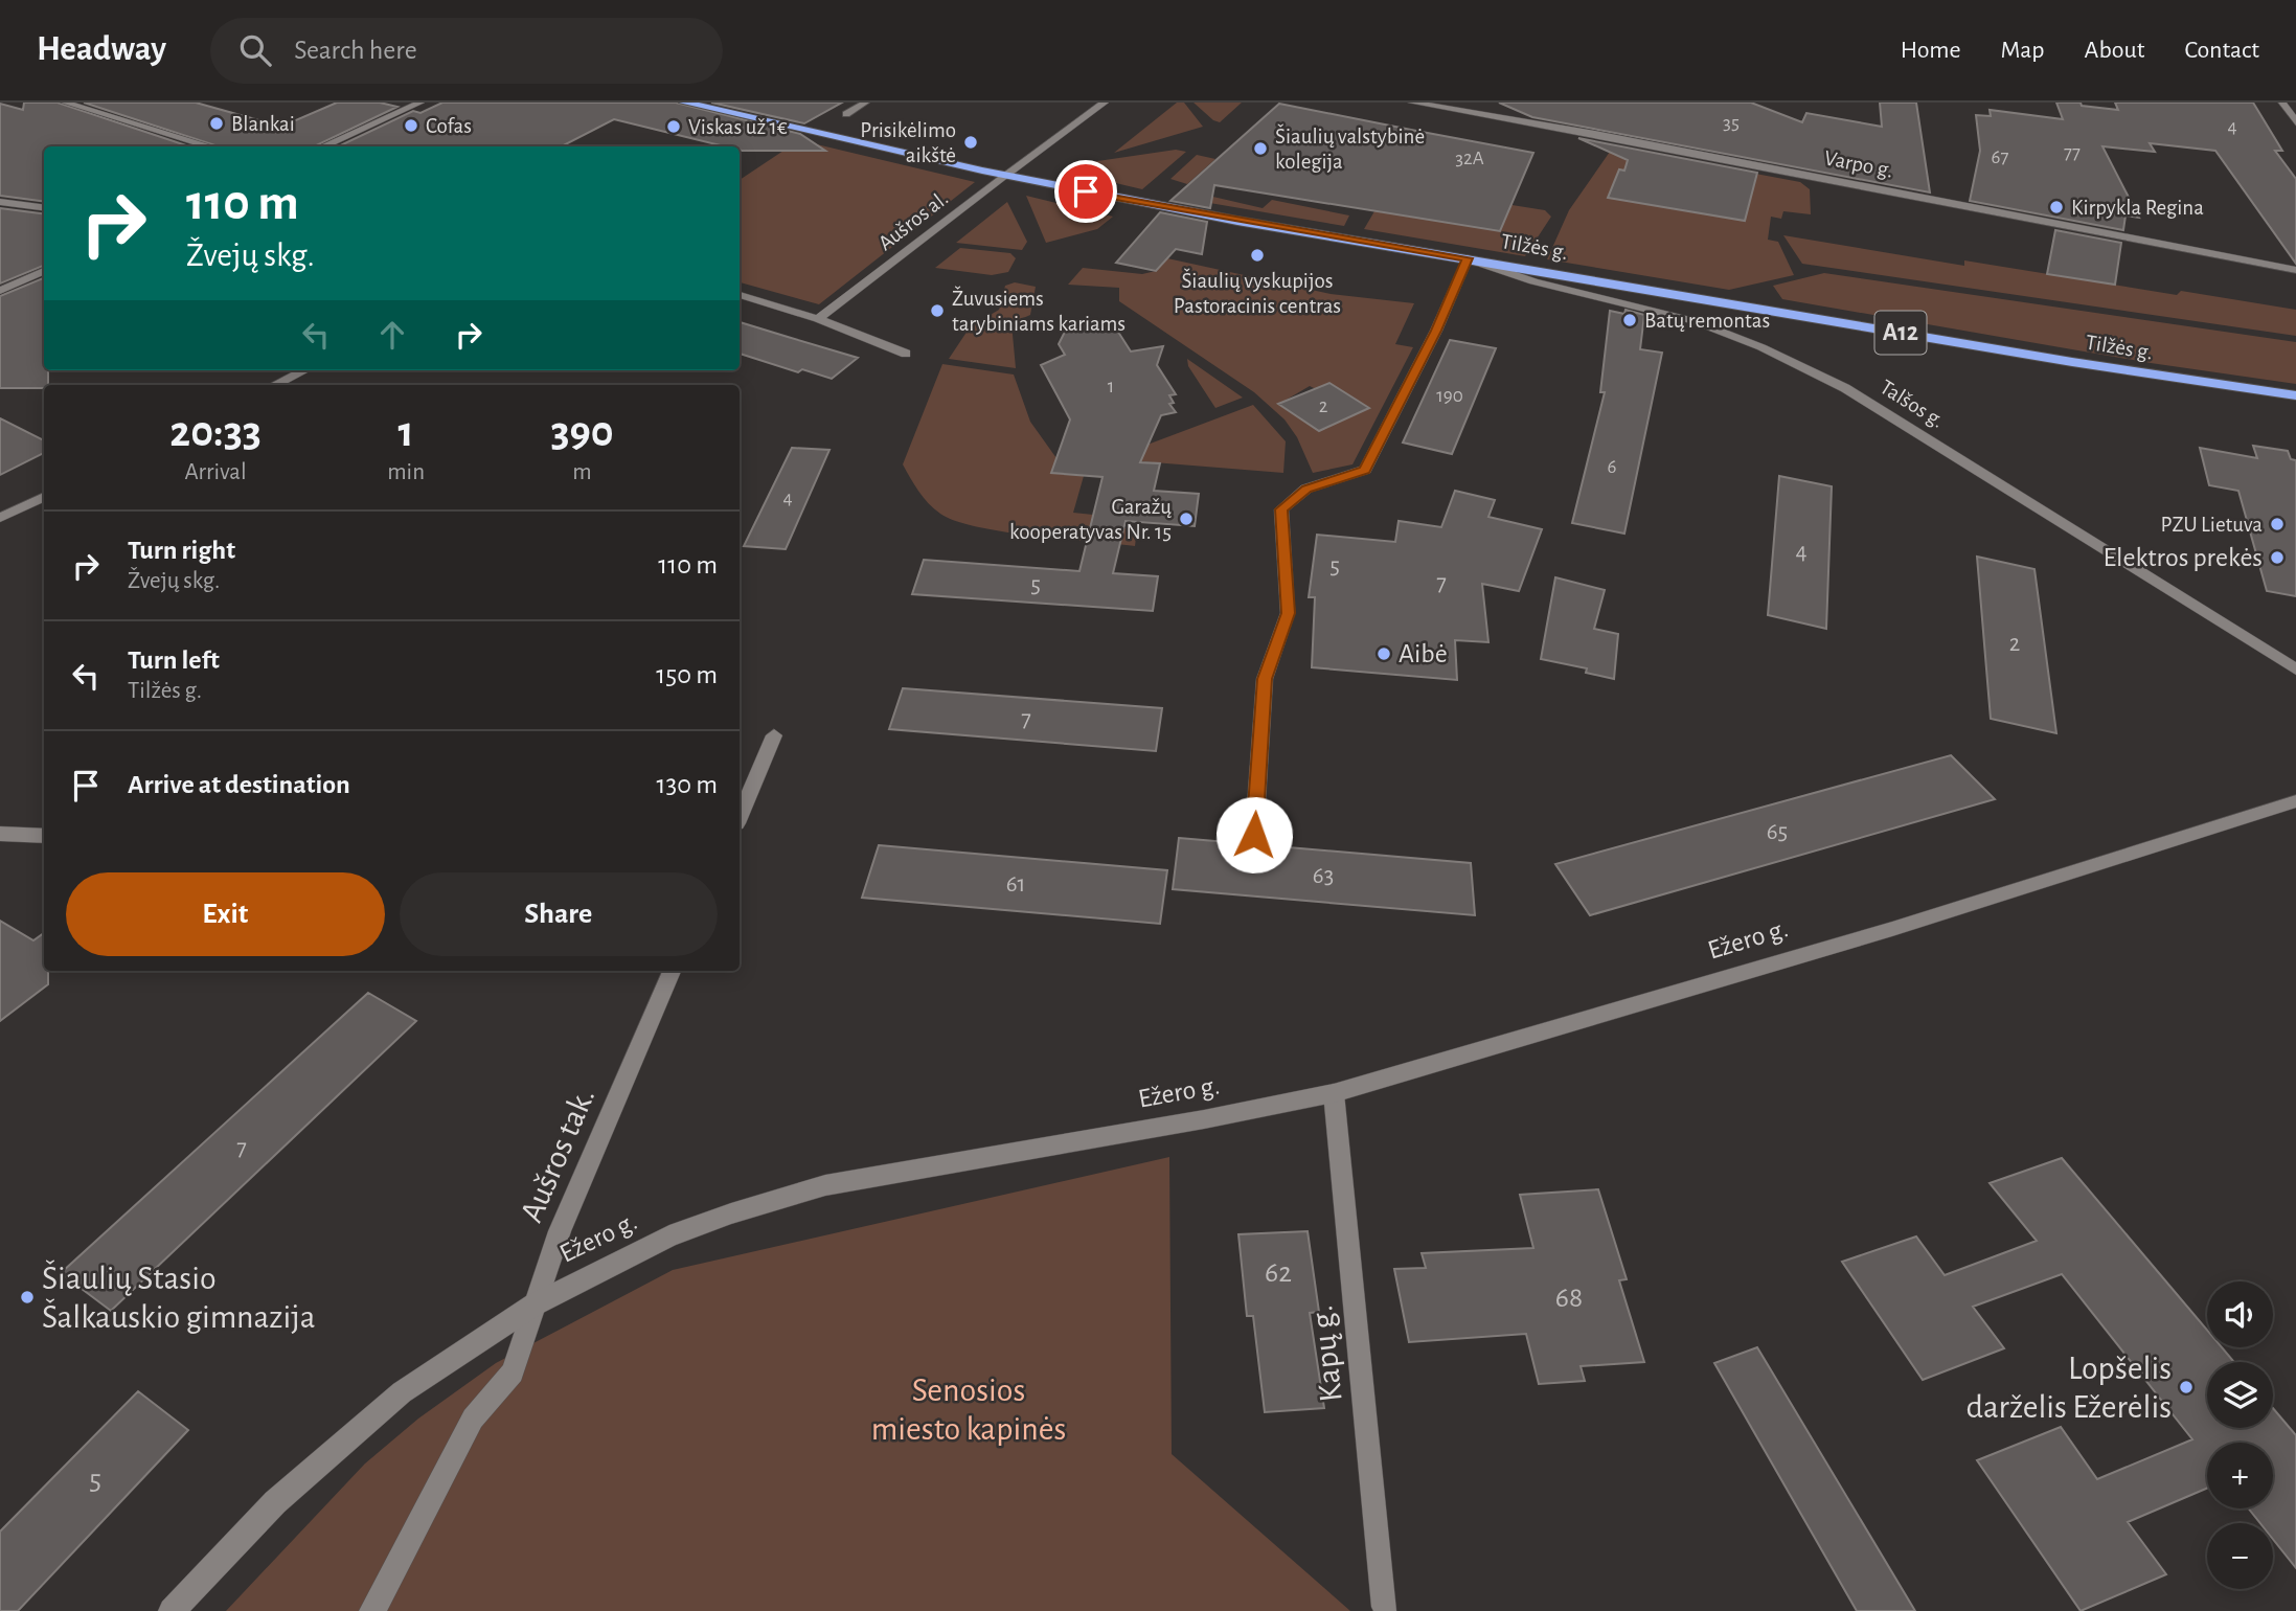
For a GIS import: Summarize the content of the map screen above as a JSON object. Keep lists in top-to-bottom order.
{
  "streets": {
    "highway": ["Tilžės g.", "A12"],
    "street": [
      "Varpo g.",
      "Aušros al.",
      "Talšos g.",
      "Ežero g.",
      "Aušros tak.",
      "Kapų g."
    ]
  },
  "crossings": [
    ["Aušros al.", "Tilžės g."],
    ["Tilžės g.", "Talšos g."],
    ["Ežero g.", "Aušros tak."],
    ["Ežero g.", "Kapų g."]
  ],
  "parks": ["Senosios miesto kapinės"],
  "places": [
    "Blankai",
    "Cofas",
    "Viskas už 1€",
    "Prisikėlimo aikštė",
    "Šiaulių valstybinė kolegija",
    "Kirpykla Regina",
    "Šiaulių vyskupijos Pastoracinis centras",
    "Žuvusiems tarybiniams kariams",
    "Batų remontas",
    "Garažų kooperatyvas Nr. 15",
    "PZU Lietuva",
    "Elektros prekės",
    "Aibė",
    "Šiaulių Stasio Šalkauskio gimnazija",
    "Lopšelis darželis Ežerėlis"
  ],
  "house_numbers": [
    "35",
    "4",
    "77",
    "67",
    "32A",
    "1",
    "190",
    "2",
    "6",
    "4",
    "4",
    "5",
    "7",
    "5",
    "2",
    "7",
    "65",
    "63",
    "61",
    "7",
    "62",
    "68",
    "5"
  ],
  "page": {
    "header": "Headway",
    "search": "Search here",
    "nav": [
      "Home",
      "Map",
      "About",
      "Contact"
    ],
    "turn": ["110 m", "Žvejų skg."],
    "eta": [
      "20:33",
      "Arrival",
      "1",
      "min",
      "390",
      "m"
    ],
    "list": [
      {
        "name": "Turn right",
        "note": "Žvejų skg.",
        "value": "110 m"
      },
      {
        "name": "Turn left",
        "note": "Tilžės g.",
        "value": "150 m"
      },
      {
        "name": "Arrive at destination",
        "value": "130 m"
      }
    ],
    "buttons": ["Exit", "Share"],
    "map_buttons": ["+", "−"]
  }
}
